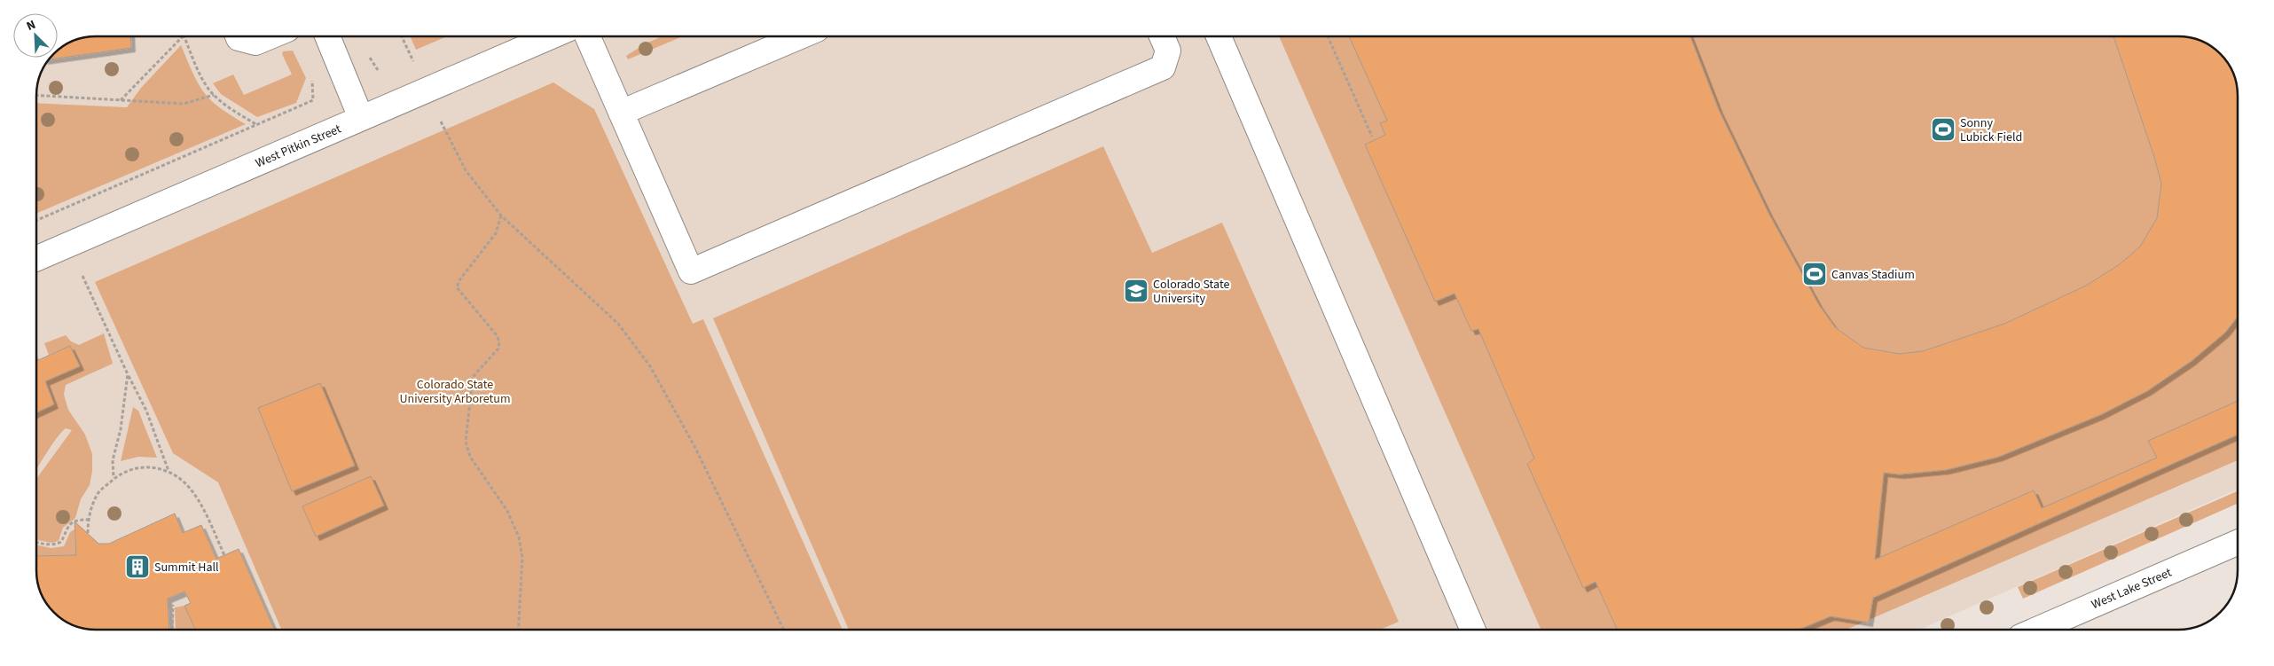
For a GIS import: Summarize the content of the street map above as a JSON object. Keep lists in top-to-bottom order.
{
  "streets": {
    "street": ["West Pitkin Street", "West Lake Street"]
  },
  "parks": ["Colorado State University Arboretum"],
  "places": {
    "sports": ["Sonny Lubick Field", "Canvas Stadium"],
    "school or university": ["Colorado State University"],
    "building": ["Summit Hall"]
  },
  "north": "top left"
}
